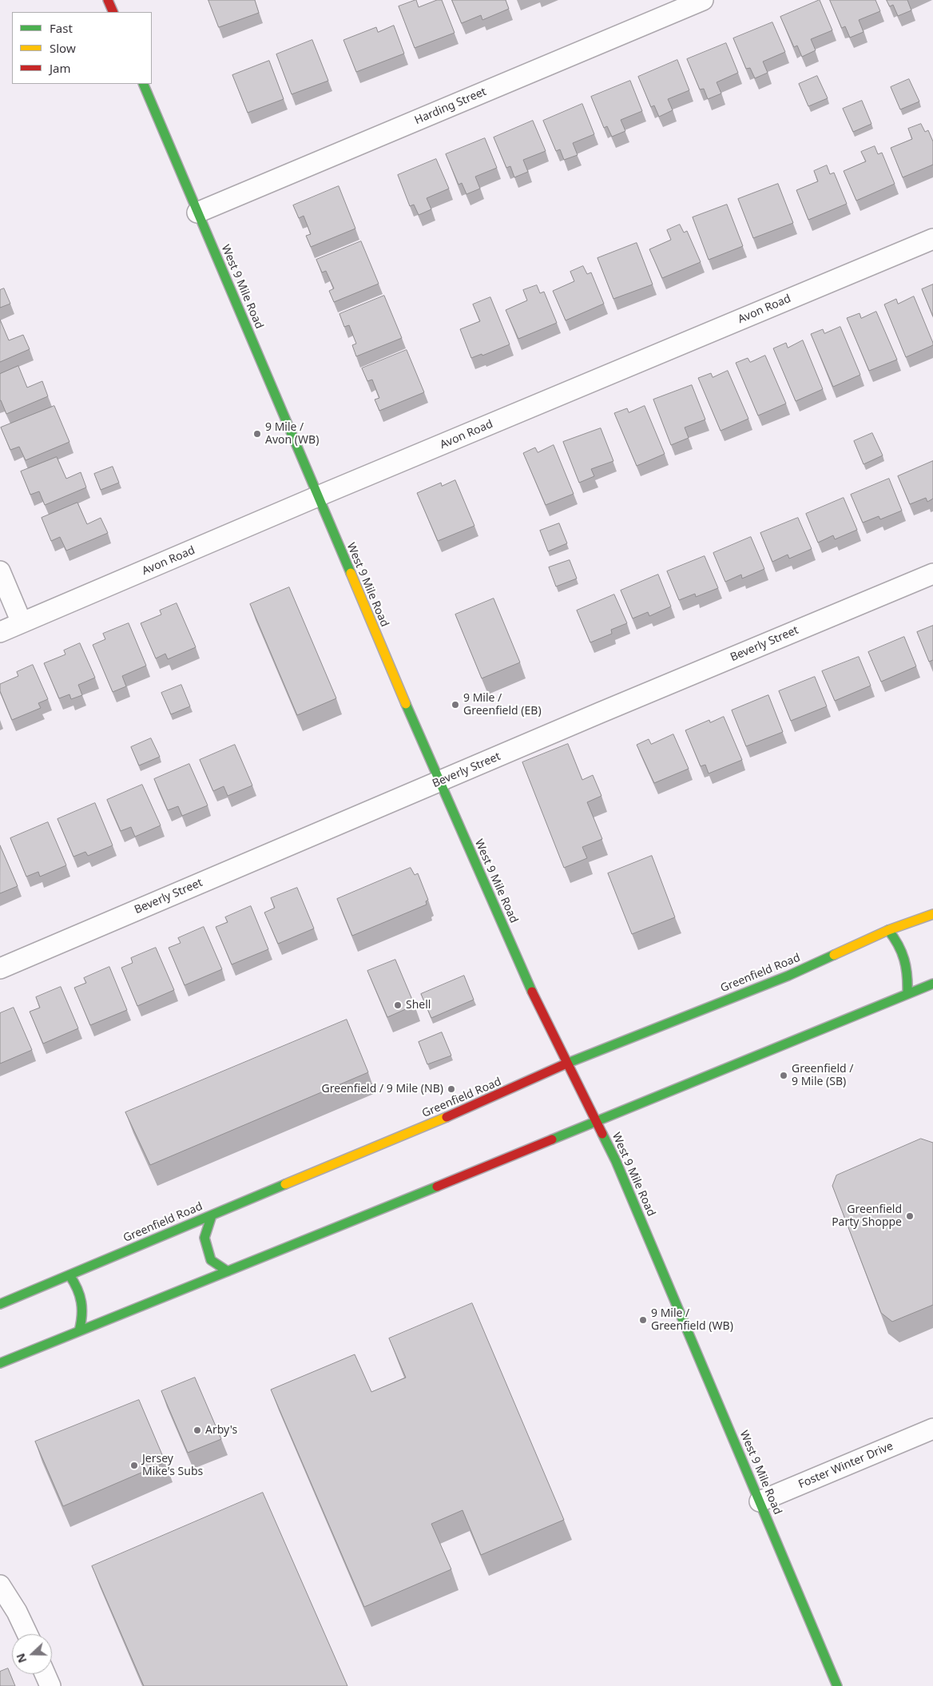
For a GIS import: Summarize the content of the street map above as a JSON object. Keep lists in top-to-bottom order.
{
  "streets": {
    "main road": ["West 9 Mile Road", "Greenfield Road"],
    "street": [
      "Harding Street",
      "Avon Road",
      "Beverly Street",
      "Foster Winter Drive"
    ]
  },
  "crossings": [
    ["Harding Street", "West 9 Mile Road"],
    ["West 9 Mile Road", "Avon Road"],
    ["West 9 Mile Road", "Beverly Street"],
    ["West 9 Mile Road", "Greenfield Road"],
    ["West 9 Mile Road", "Foster Winter Drive"]
  ],
  "places": [
    "9 Mile / Avon (WB)",
    "9 Mile / Greenfield (EB)",
    "Shell",
    "Greenfield / 9 Mile (SB)",
    "Greenfield / 9 Mile (NB)",
    "Greenfield Party Shoppe",
    "9 Mile / Greenfield (WB)",
    "Arby's",
    "Jersey Mike's Subs"
  ],
  "legend": ["Fast", "Slow", "Jam"],
  "north": "left"
}
